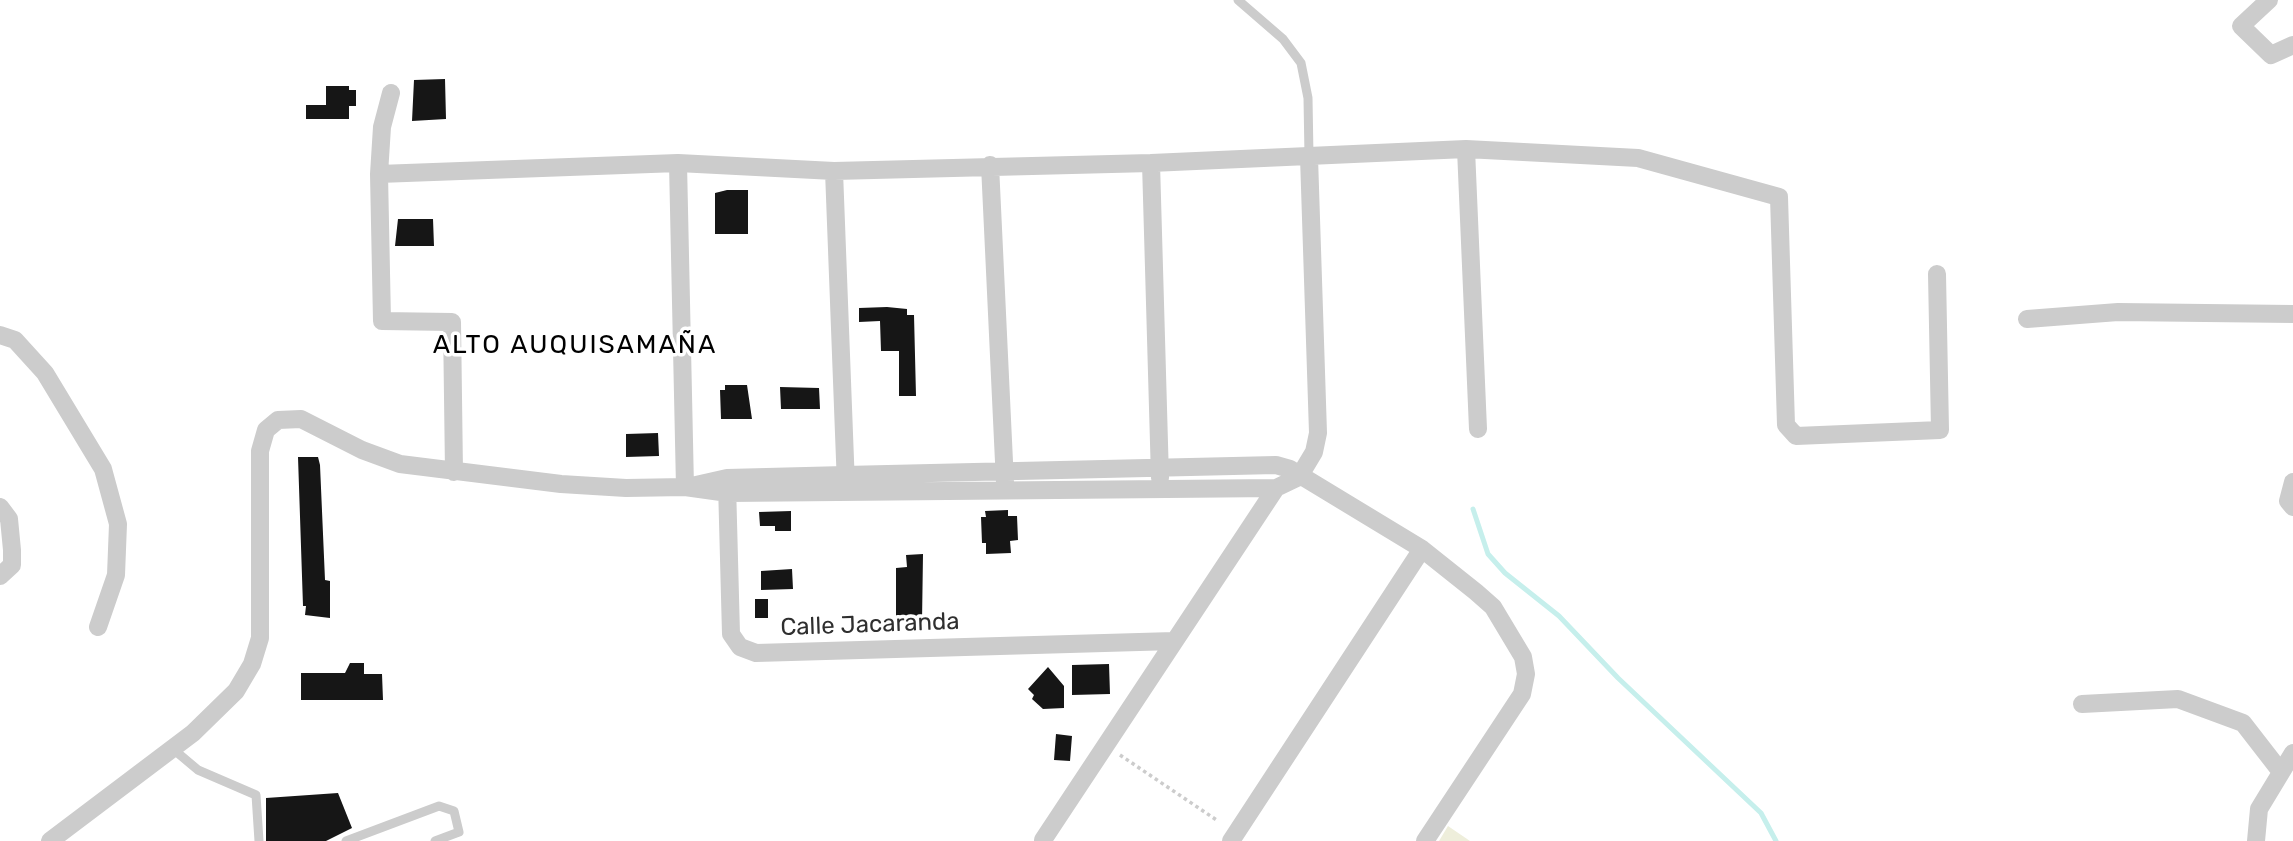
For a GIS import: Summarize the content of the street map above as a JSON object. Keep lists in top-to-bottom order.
{
  "streets": {
    "street": ["Calle Jacaranda"]
  },
  "districts": ["ALTO AUQUISAMAÑA"]
}
